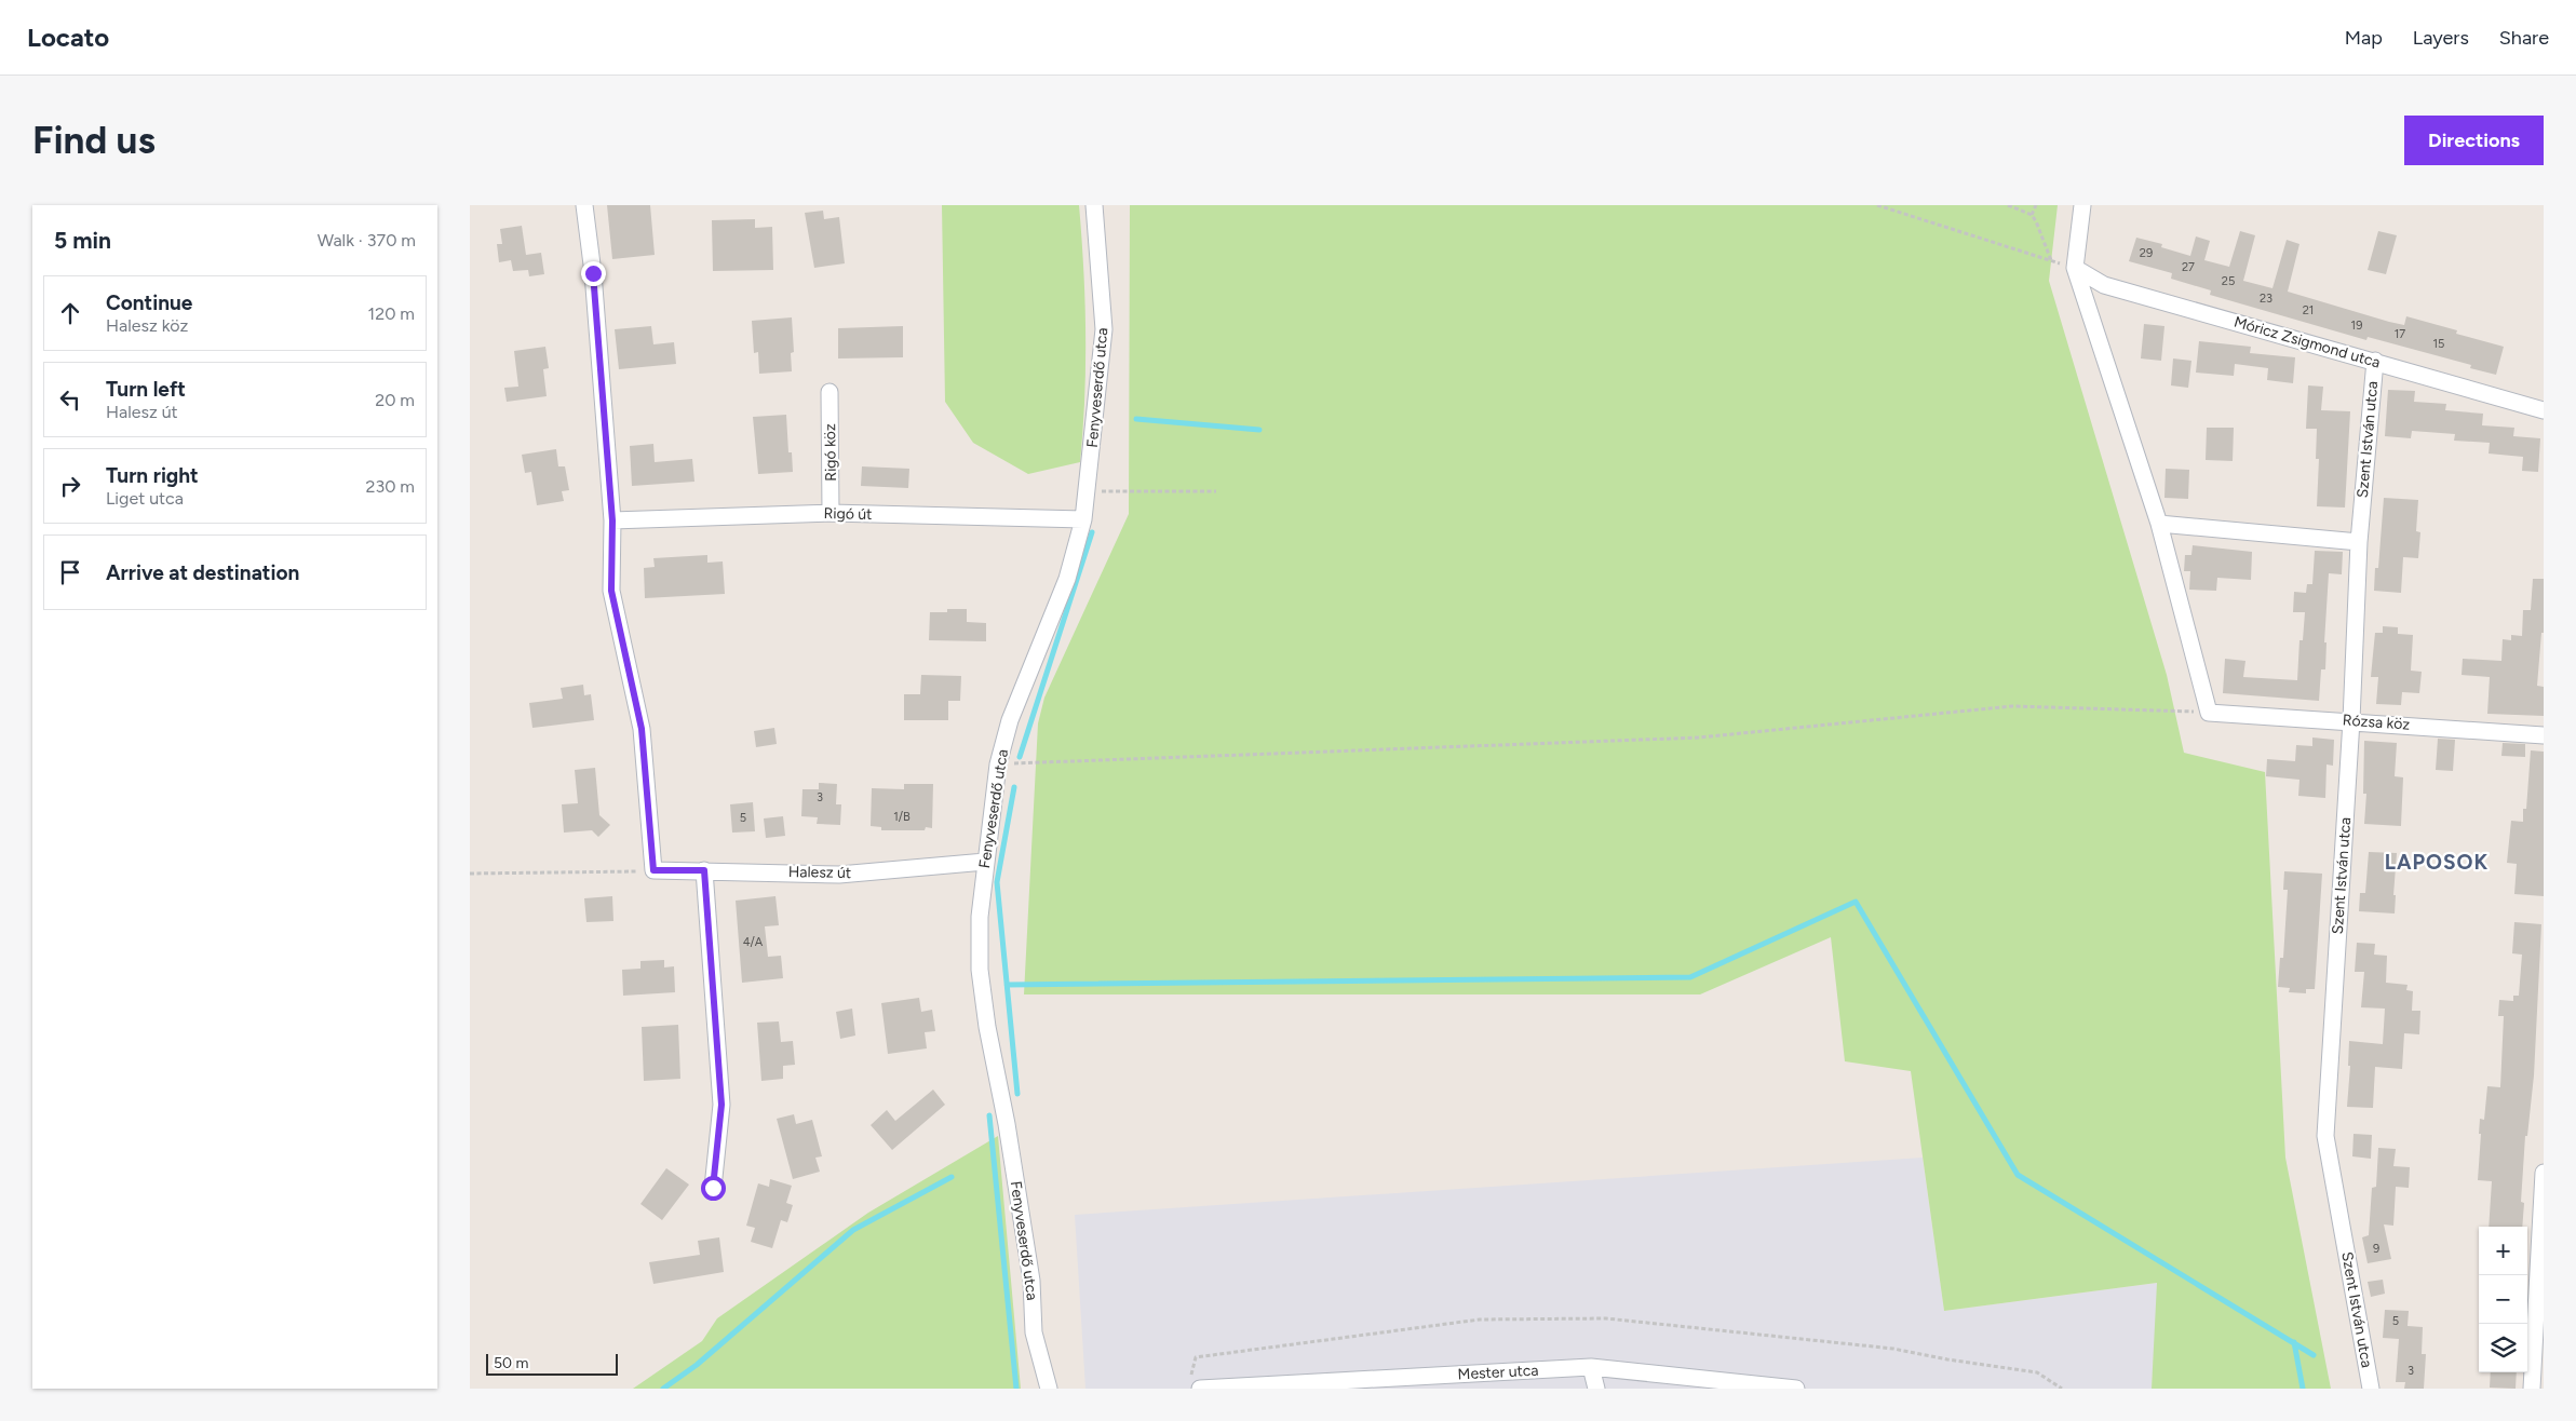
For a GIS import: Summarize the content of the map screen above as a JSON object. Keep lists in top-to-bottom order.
{
  "streets": {
    "street": [
      "Móricz Zsigmond utca",
      "Fenyveserdő utca",
      "Szent István utca",
      "Rigó köz",
      "Rigó út",
      "Rózsa köz",
      "Halesz út",
      "Mester utca"
    ]
  },
  "crossings": [
    ["Móricz Zsigmond utca", "Szent István utca"],
    ["Fenyveserdő utca", "Rigó út"],
    ["Fenyveserdő utca", "Halesz út"],
    ["Szent István utca", "Rózsa köz"],
    ["Rigó köz", "Rigó út"]
  ],
  "districts": ["LAPOSOK"],
  "house_numbers": [
    "29",
    "27",
    "25",
    "23",
    "21",
    "19",
    "17",
    "15",
    "3",
    "1/B",
    "5",
    "4/A",
    "9",
    "5",
    "3"
  ],
  "scale_bar": "50 m",
  "page": {
    "header": "Locato",
    "nav": ["Map", "Layers", "Share"],
    "buttons": "Directions",
    "title": "Find us",
    "heading": ["5 min", "Walk · 370 m"],
    "list": [
      ["Continue", "Halesz köz", "120 m"],
      ["Turn left", "Halesz út", "20 m"],
      ["Turn right", "Liget utca", "230 m"],
      "Arrive at destination"
    ],
    "map_buttons": ["+", "−"],
    "scale": "50 m"
  }
}
